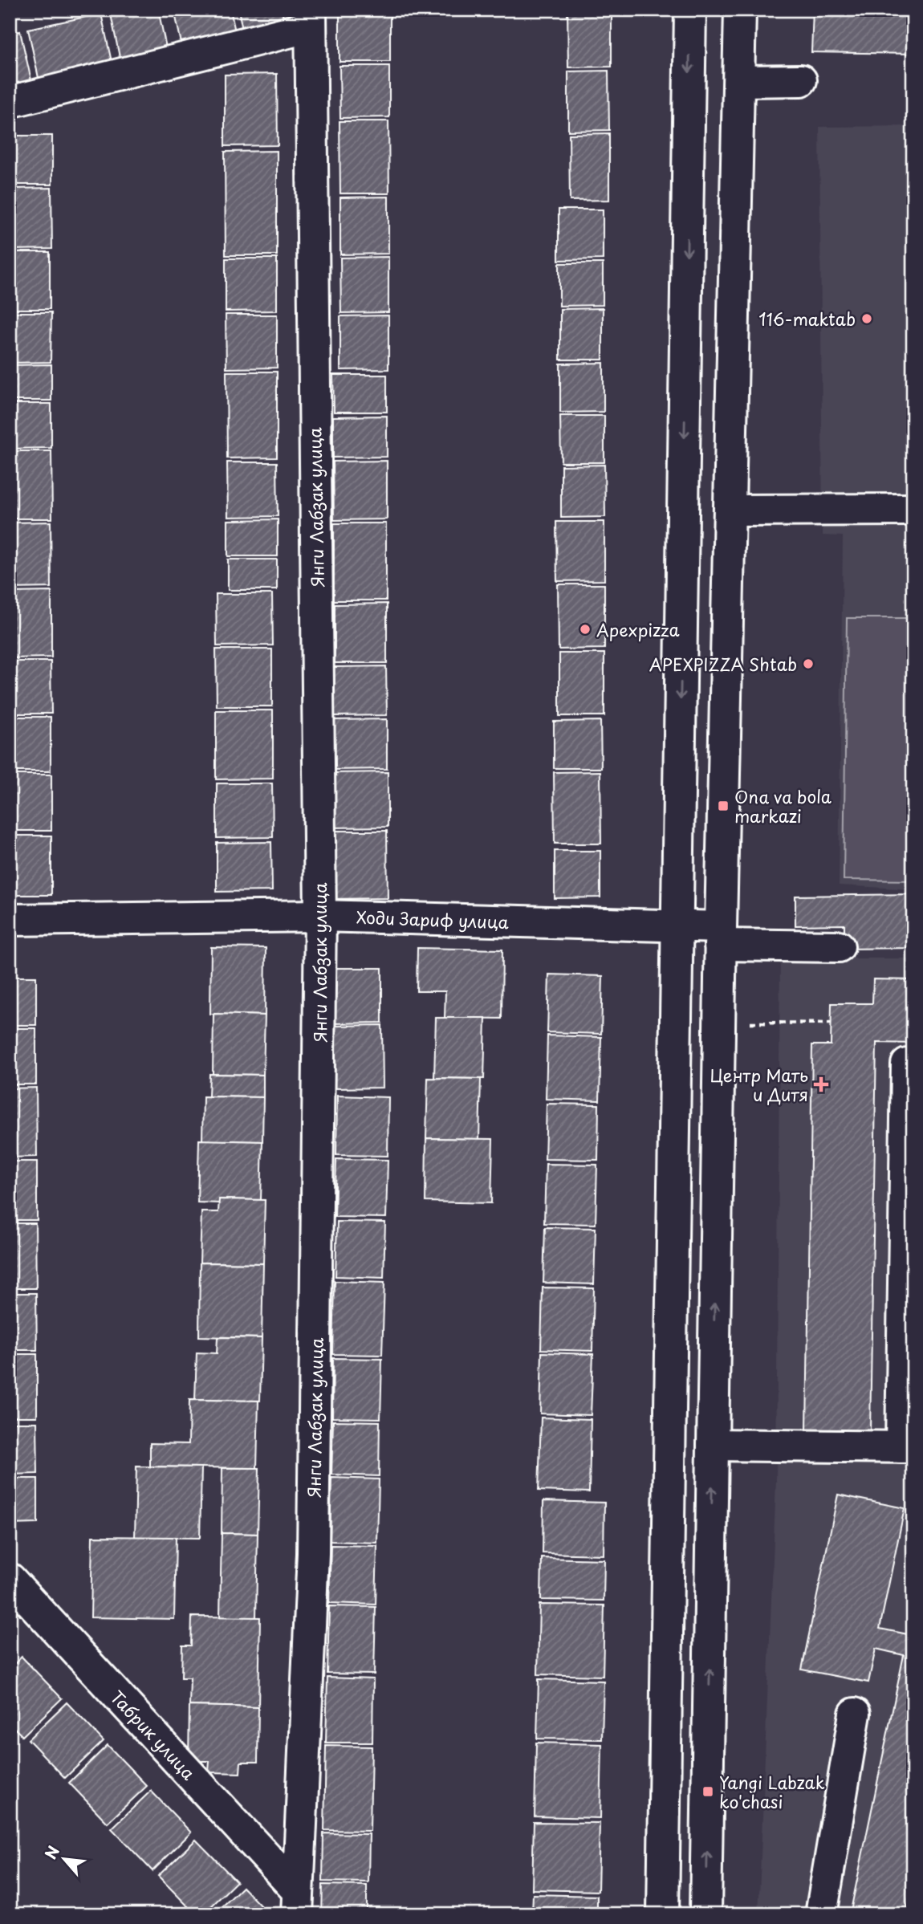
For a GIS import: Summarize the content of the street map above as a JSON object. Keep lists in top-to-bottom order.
{
  "streets": {
    "main road": ["Янги Лабзак улица", "Ходи Зариф улица", "Табрик улица"]
  },
  "crossings": [
    ["Янги Лабзак улица", "Ходи Зариф улица"],
    ["Янги Лабзак улица", "Табрик улица"]
  ],
  "places": {
    "other": ["116-maktab", "Apexpizza", "APEXPIZZA Shtab"],
    "transit": ["Ona va bola markazi", "Yangi Labzak ko'chasi"],
    "health": ["Центр Мать и Дитя"]
  },
  "north": "top left"
}
